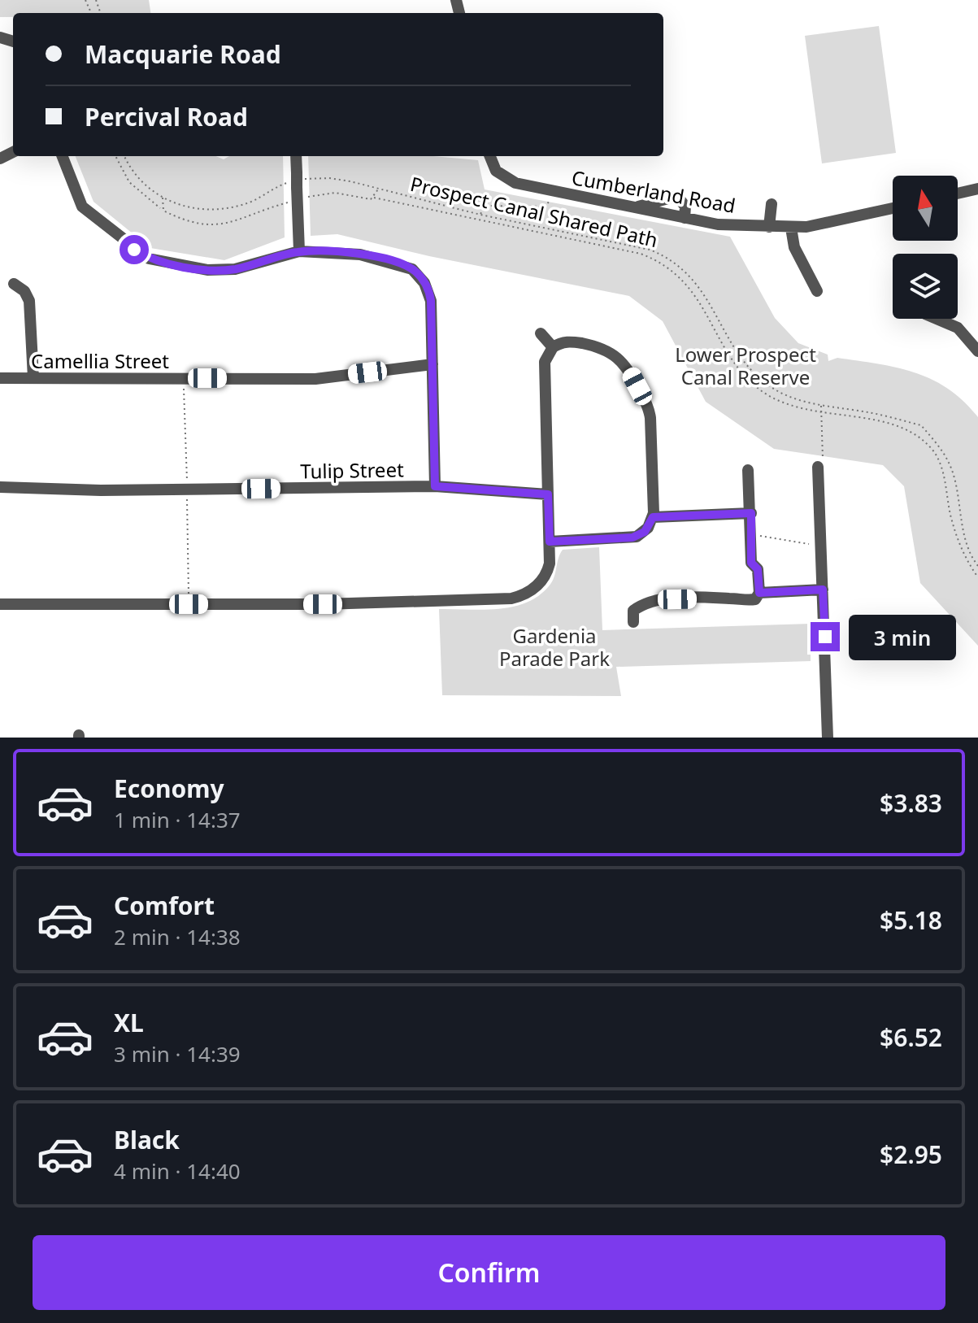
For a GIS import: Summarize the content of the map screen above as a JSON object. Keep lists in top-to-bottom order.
{
  "streets": {
    "street": ["Cumberland Road", "Camellia Street", "Tulip Street"],
    "path": ["Prospect Canal Shared Path"]
  },
  "parks": ["Lower Prospect Canal Reserve", "Gardenia Parade Park"],
  "north": "top",
  "page": {
    "banner": ["Macquarie Road", "Percival Road"],
    "bubble": "3 min",
    "list": [
      {
        "name": "Economy",
        "note": "1 min · 14:37",
        "value": "$3.83"
      },
      {
        "name": "Comfort",
        "note": "2 min · 14:38",
        "value": "$5.18"
      },
      {
        "name": "XL",
        "note": "3 min · 14:39",
        "value": "$6.52"
      },
      {
        "name": "Black",
        "note": "4 min · 14:40",
        "value": "$2.95"
      }
    ],
    "buttons": "Confirm"
  }
}
